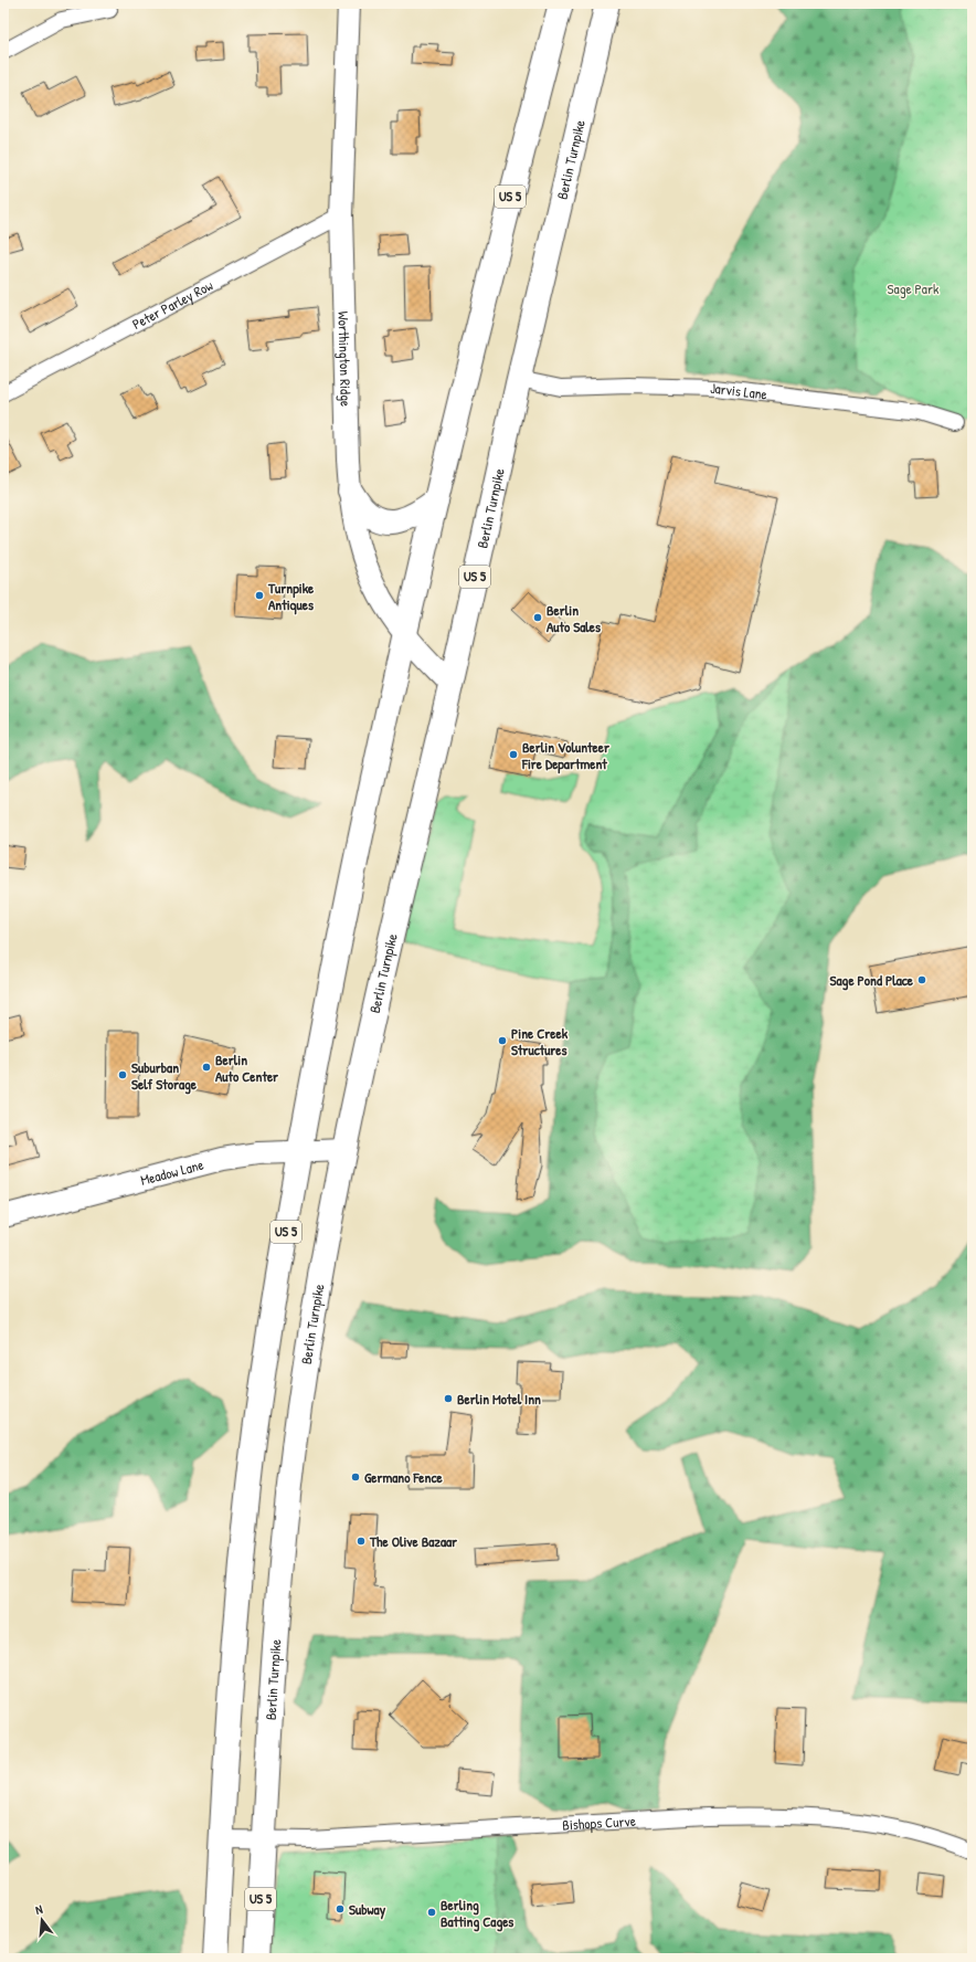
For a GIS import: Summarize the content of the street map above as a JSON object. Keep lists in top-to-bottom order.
{
  "streets": {
    "highway": ["Berlin Turnpike", "US 5"],
    "street": [
      "Peter Parley Row",
      "Worthington Ridge",
      "Jarvis Lane",
      "Meadow Lane",
      "Bishops Curve"
    ]
  },
  "crossings": [
    ["Berlin Turnpike", "Worthington Ridge"],
    ["Berlin Turnpike", "Jarvis Lane"],
    ["Berlin Turnpike", "Meadow Lane"],
    ["Berlin Turnpike", "Bishops Curve"],
    ["US 5", "Worthington Ridge"],
    ["US 5", "Meadow Lane"],
    ["US 5", "Bishops Curve"],
    ["Peter Parley Row", "Worthington Ridge"]
  ],
  "parks": ["Sage Park"],
  "places": [
    "Turnpike Antiques",
    "Berlin Auto Sales",
    "Berlin Volunteer Fire Department",
    "Sage Pond Place",
    "Pine Creek Structures",
    "Berlin Auto Center",
    "Suburban Self Storage",
    "Berlin Motel Inn",
    "Germano Fence",
    "The Olive Bazaar",
    "Subway",
    "Berling Batting Cages"
  ],
  "north": "top"
}
